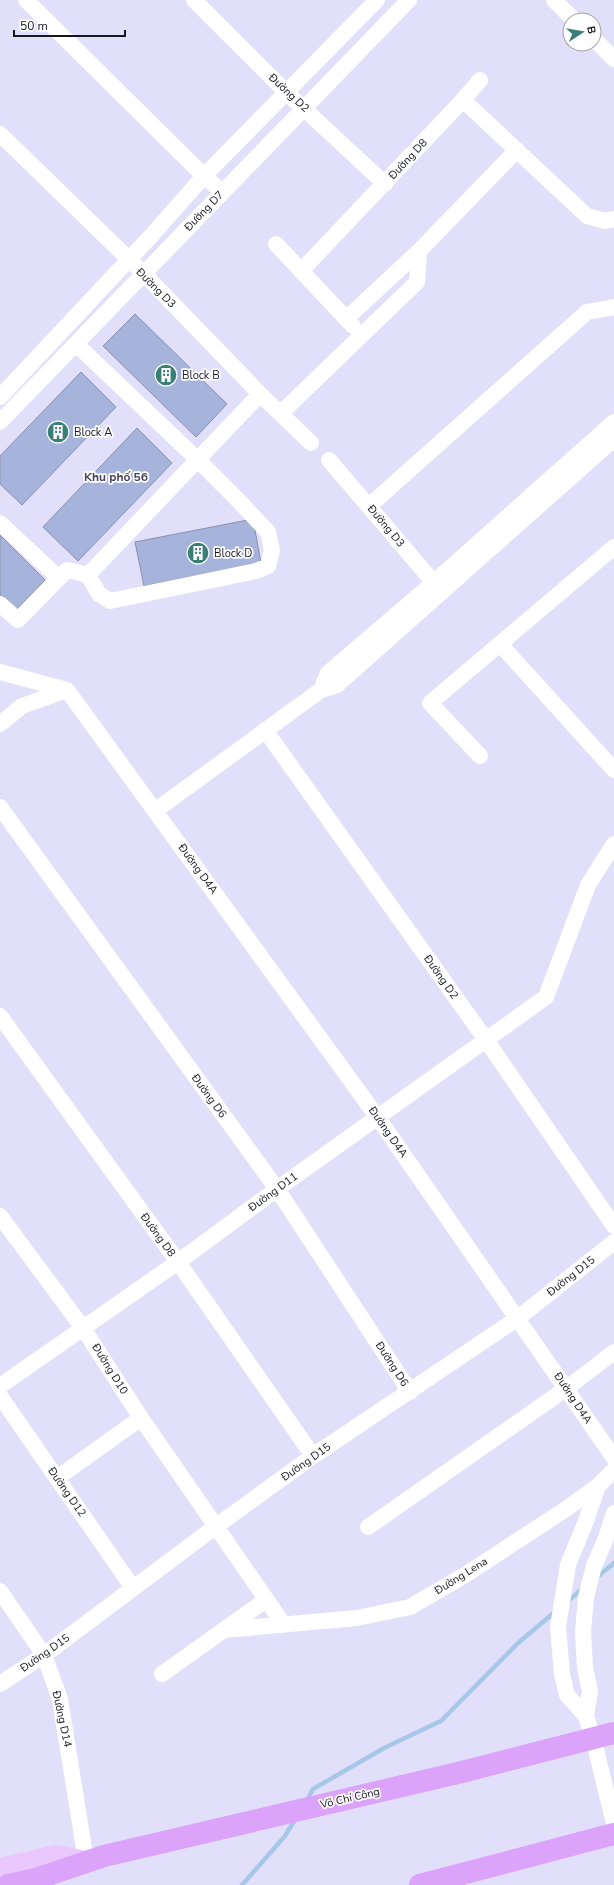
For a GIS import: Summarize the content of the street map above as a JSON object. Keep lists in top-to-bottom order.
{
  "streets": {
    "highway": ["Võ Chí Công"],
    "street": [
      "Đường D2",
      "Đường D8",
      "Đường D7",
      "Đường D3",
      "Đường D4A",
      "Đường D6",
      "Đường D11",
      "Đường D15",
      "Đường D10",
      "Đường D12",
      "Đường Lena",
      "Đường D14"
    ]
  },
  "crossings": [
    ["Đường D2", "Đường D8"],
    ["Đường D2", "Đường D7"],
    ["Đường D2", "Đường D11"],
    ["Đường D8", "Đường D11"],
    ["Đường D8", "Đường D15"],
    ["Đường D7", "Đường D3"],
    ["Đường D4A", "Đường D11"],
    ["Đường D4A", "Đường D15"],
    ["Đường D6", "Đường D11"],
    ["Đường D6", "Đường D15"],
    ["Đường D11", "Đường D10"],
    ["Đường D15", "Đường D10"],
    ["Đường D15", "Đường D12"],
    ["Đường D15", "Đường D14"],
    ["Đường D10", "Đường Lena"],
    ["Đường D14", "Võ Chí Công"]
  ],
  "districts": ["Khu phố 56"],
  "places": {
    "building": ["Block B", "Block A", "Block D"]
  },
  "scale_bar": "50 m",
  "north": "right"
}
